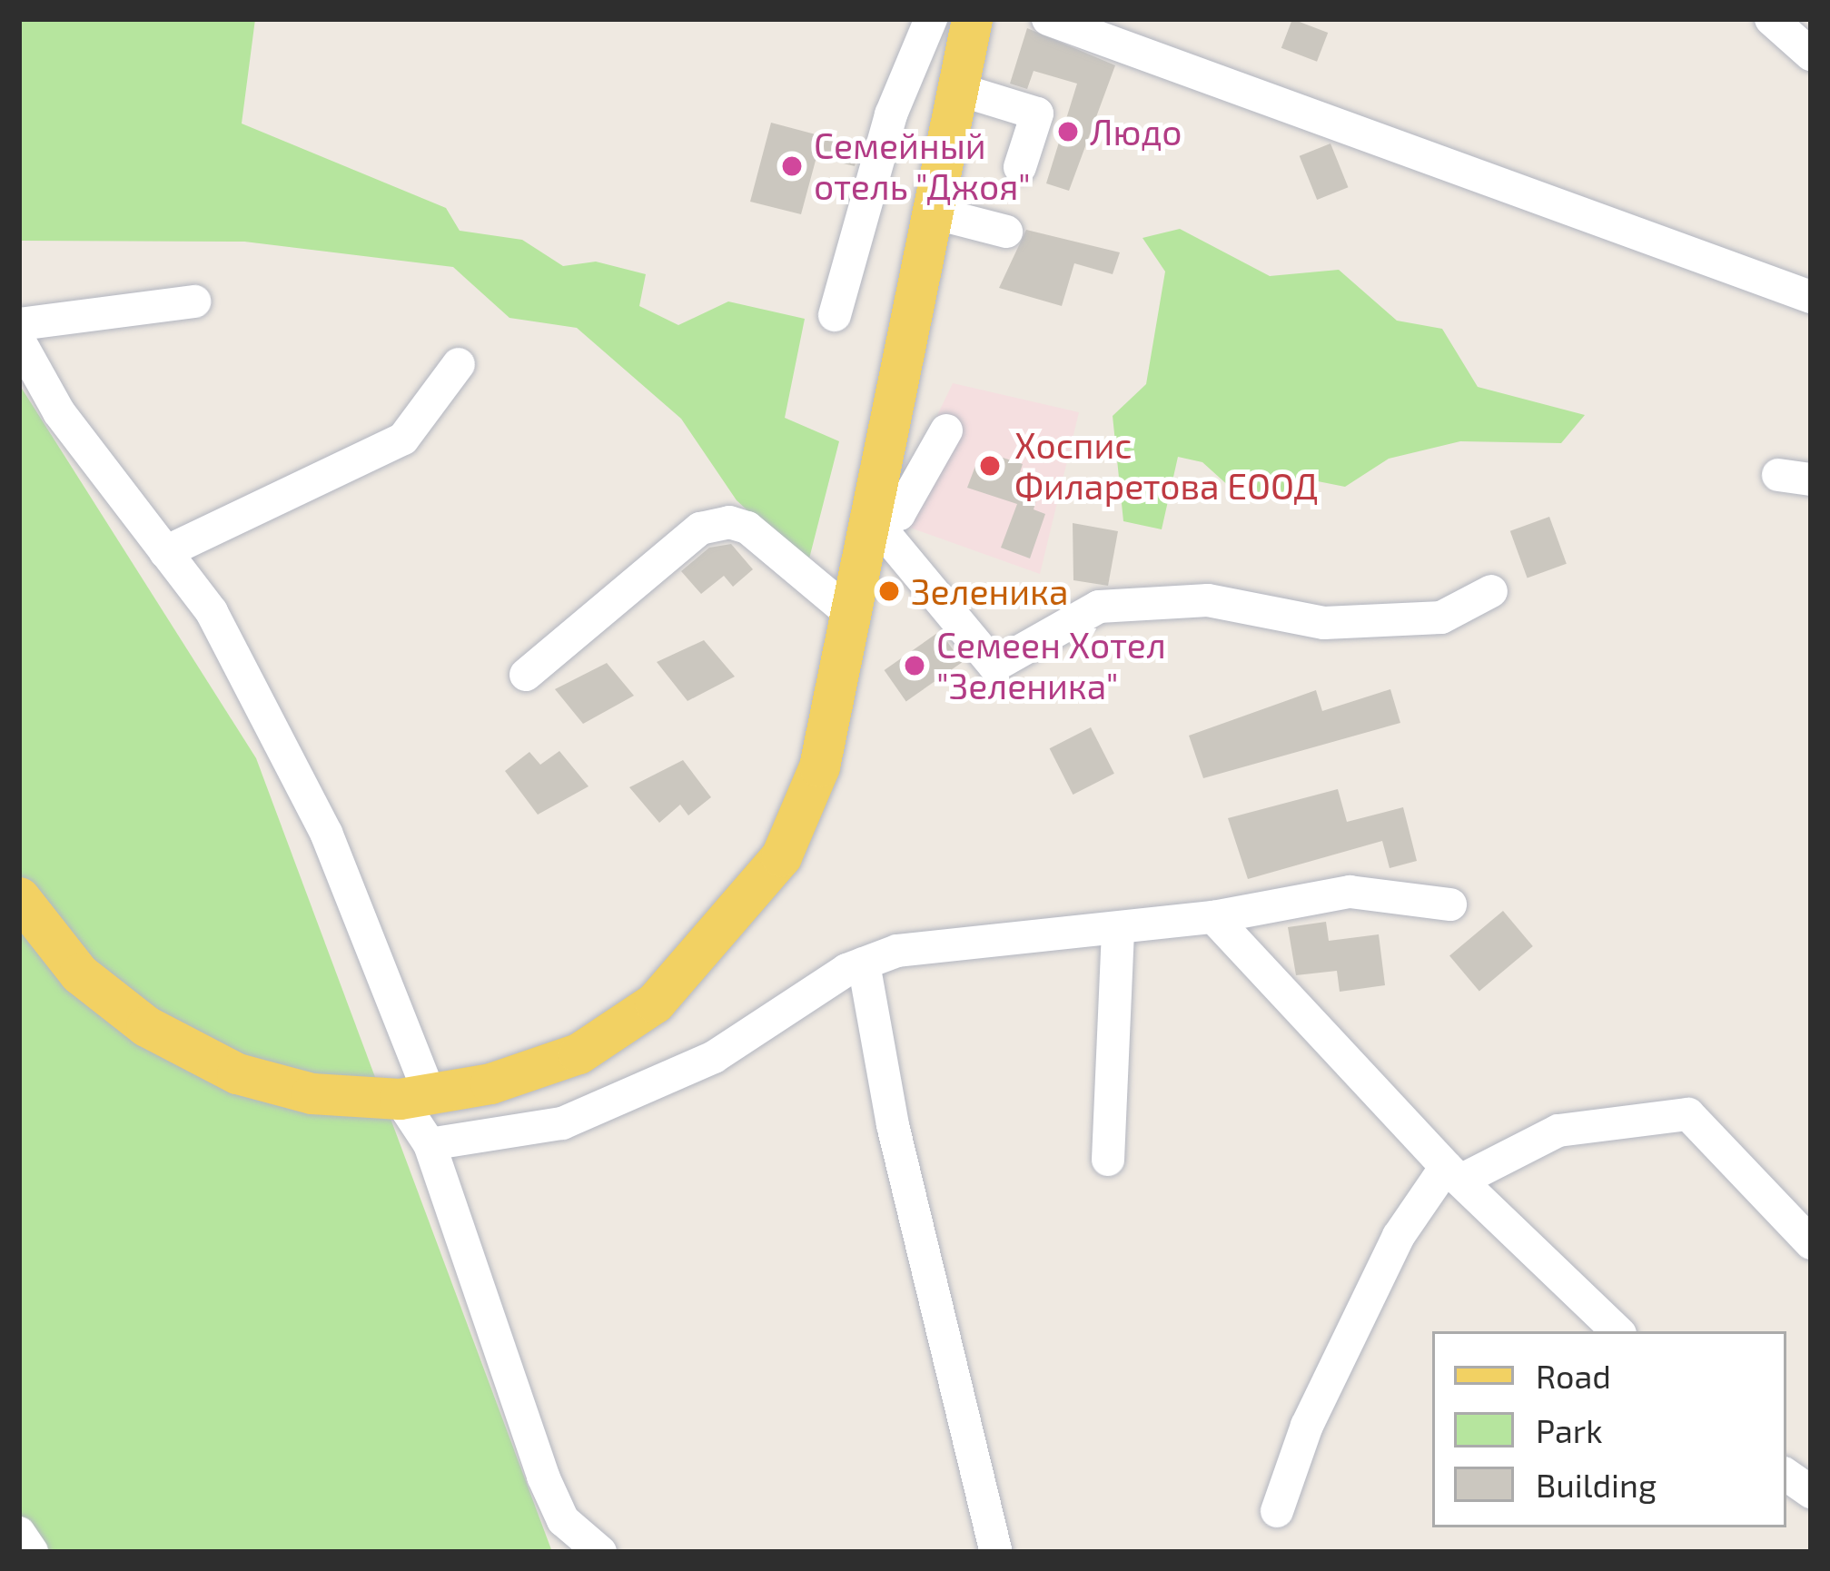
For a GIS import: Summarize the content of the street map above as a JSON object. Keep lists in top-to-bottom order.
{
  "places": [
    "Людо",
    "Семейный отель \"Джоя\"",
    "Хоспис Филаретова ЕООД",
    "Зеленика",
    "Семеен Хотел \"Зеленика\""
  ],
  "legend": ["Road", "Park", "Building"]
}
